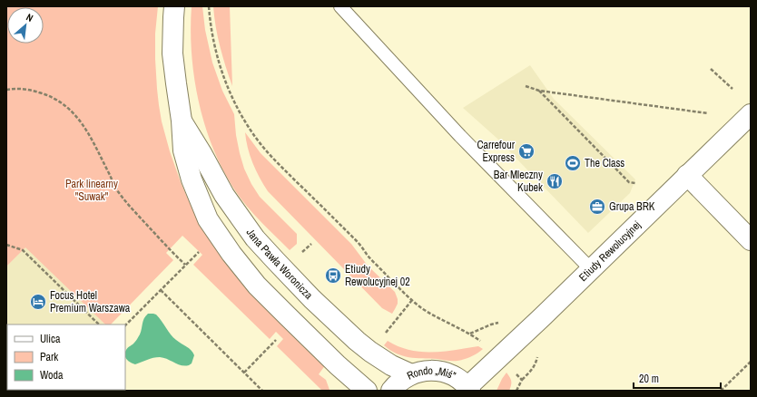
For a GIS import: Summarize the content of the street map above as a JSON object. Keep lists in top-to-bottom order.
{
  "streets": {
    "street": ["Etiudy Rewolucyjnej", "Jana Pawła Woronicza", "Rondo „Miś”"]
  },
  "crossings": [
    ["Etiudy Rewolucyjnej", "Rondo „Miś”"],
    ["Jana Pawła Woronicza", "Rondo „Miś”"]
  ],
  "parks": ["Park linearny \"Suwak\""],
  "places": {
    "supermarket": ["Carrefour Express"],
    "sports": ["The Class"],
    "restaurant": ["Bar Mleczny Kubek"],
    "office": ["Grupa BRK"],
    "bus stop": ["Etiudy Rewolucyjnej 02"],
    "hotel": ["Focus Hotel Premium Warszawa"]
  },
  "legend": ["Ulica", "Park", "Woda"],
  "scale_bar": "20 m",
  "north": "top right"
}
